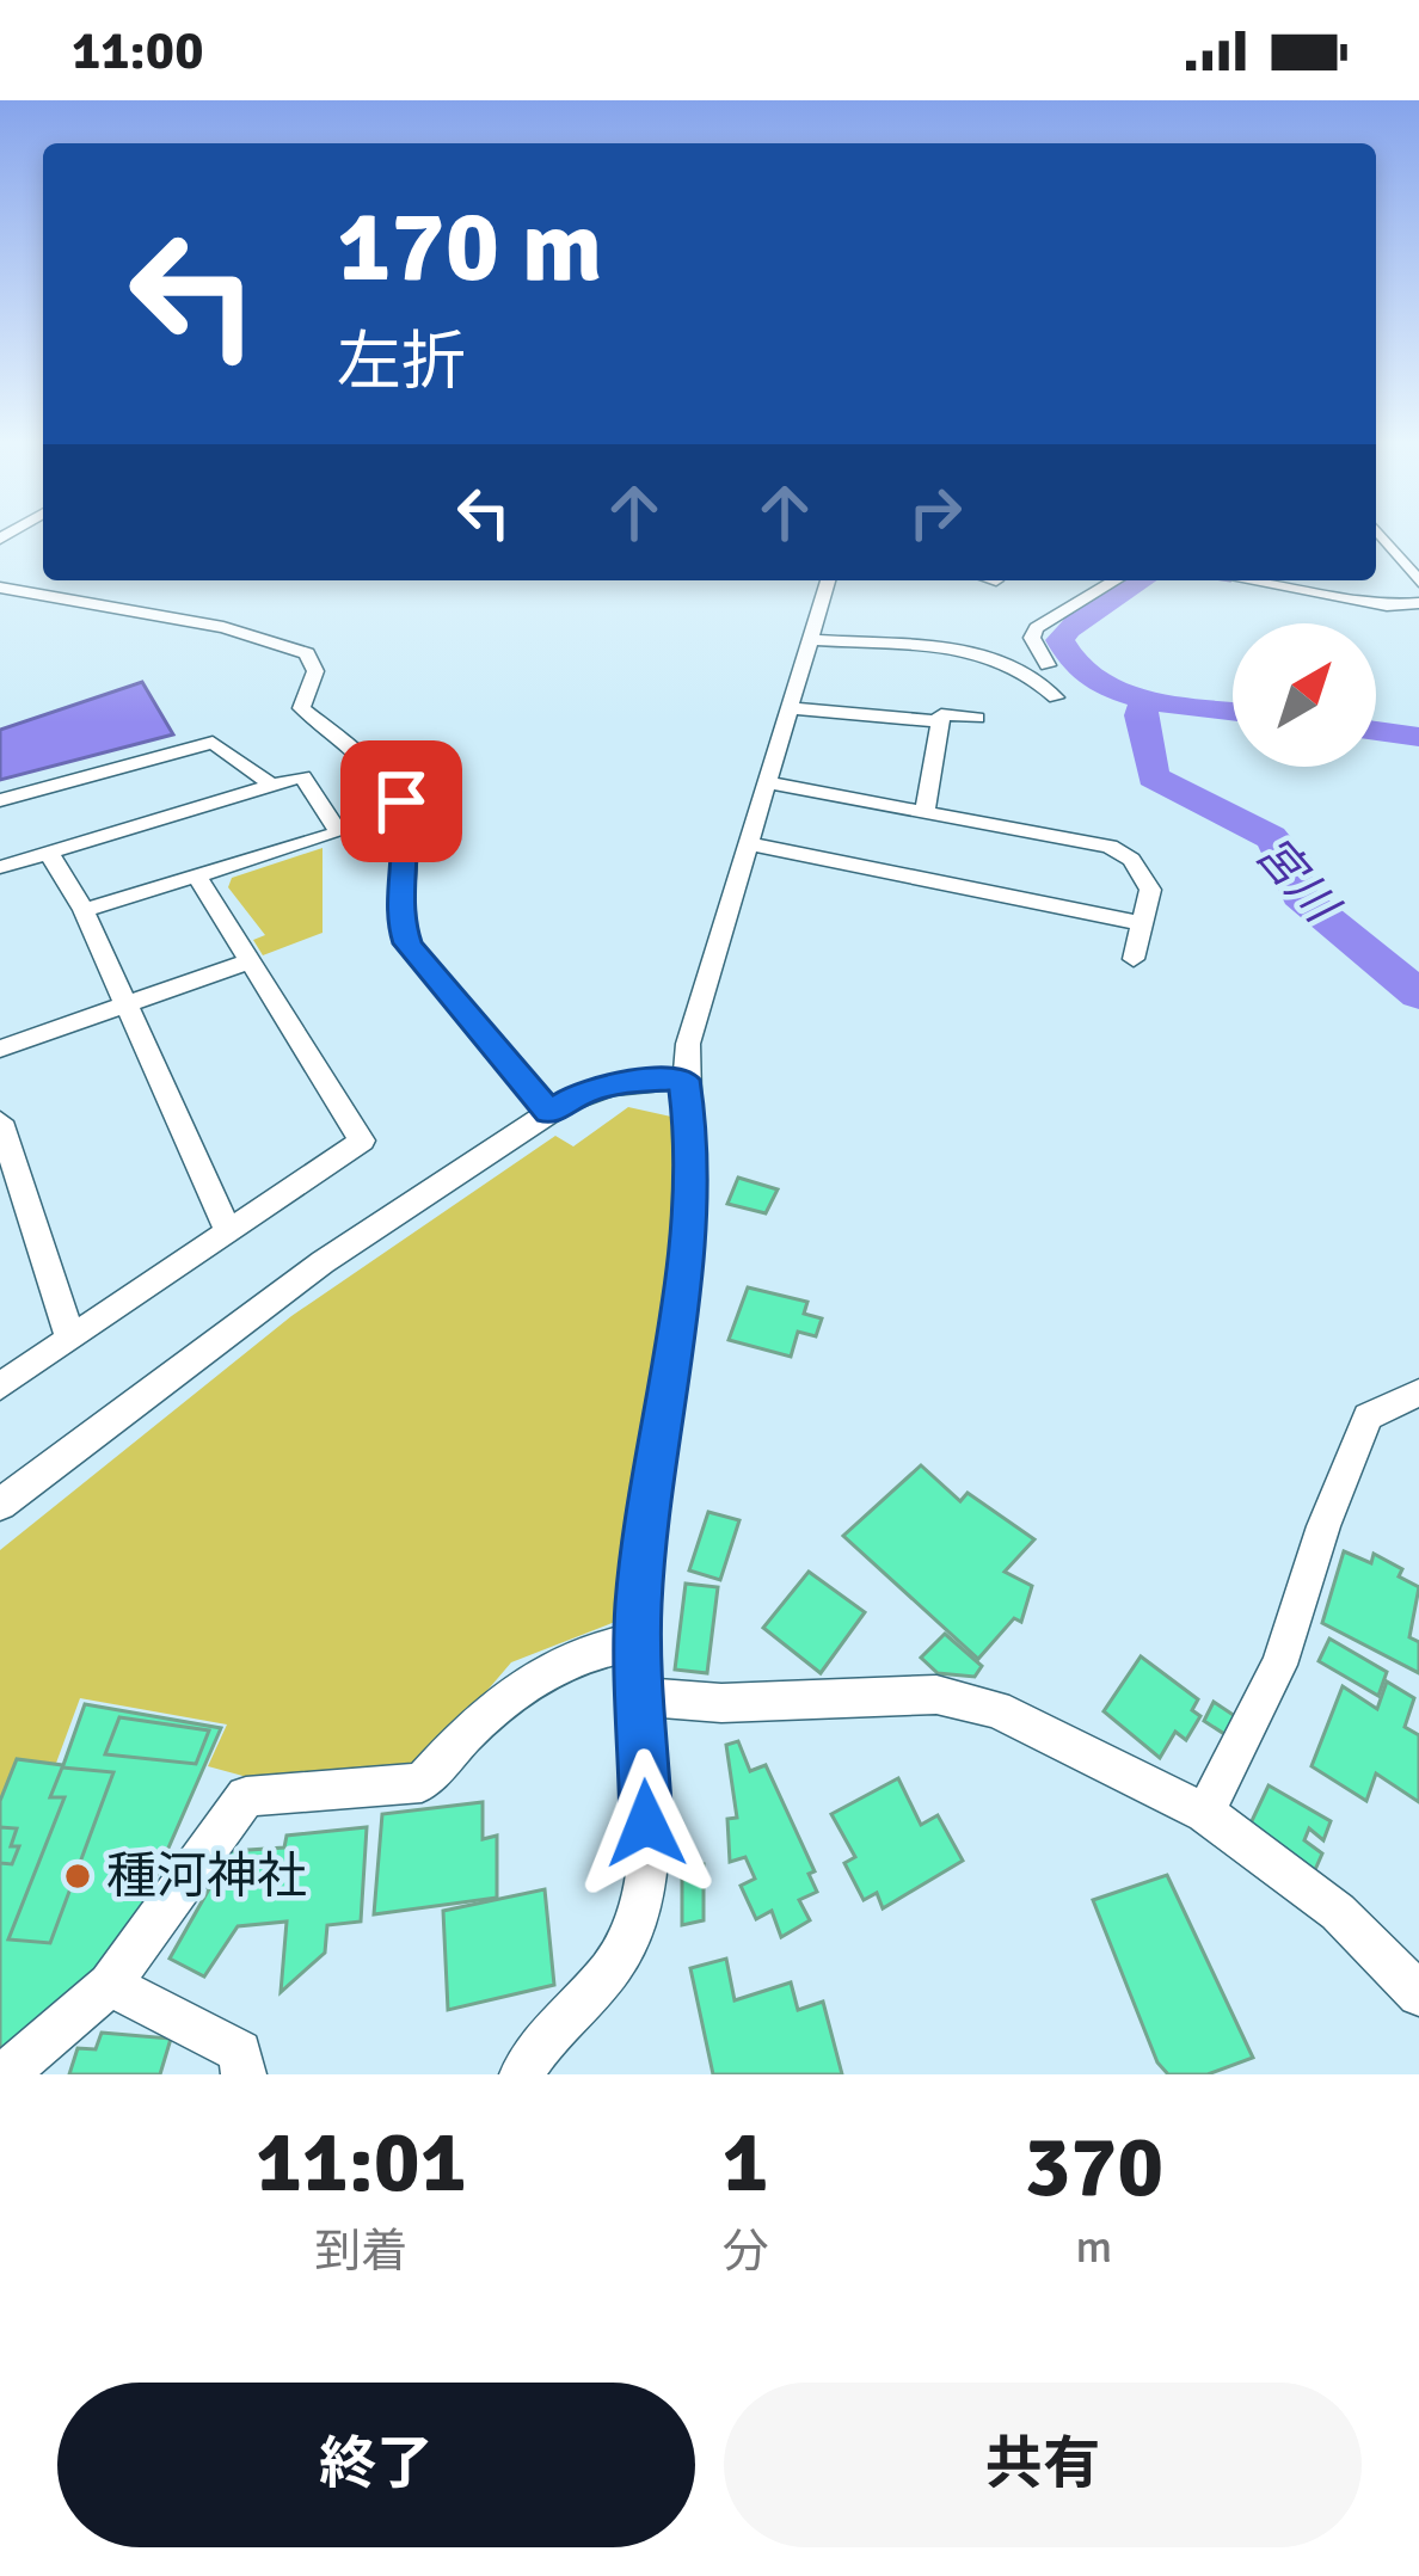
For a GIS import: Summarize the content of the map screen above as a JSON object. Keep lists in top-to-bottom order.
{
  "water": ["宮川"],
  "places": ["種河神社"],
  "north": "top right",
  "page": {
    "status": "11:00",
    "turn": ["170 m", "左折"],
    "eta": [
      "11:01",
      "到着",
      "1",
      "分",
      "370",
      "m"
    ],
    "buttons": ["終了", "共有"]
  }
}
